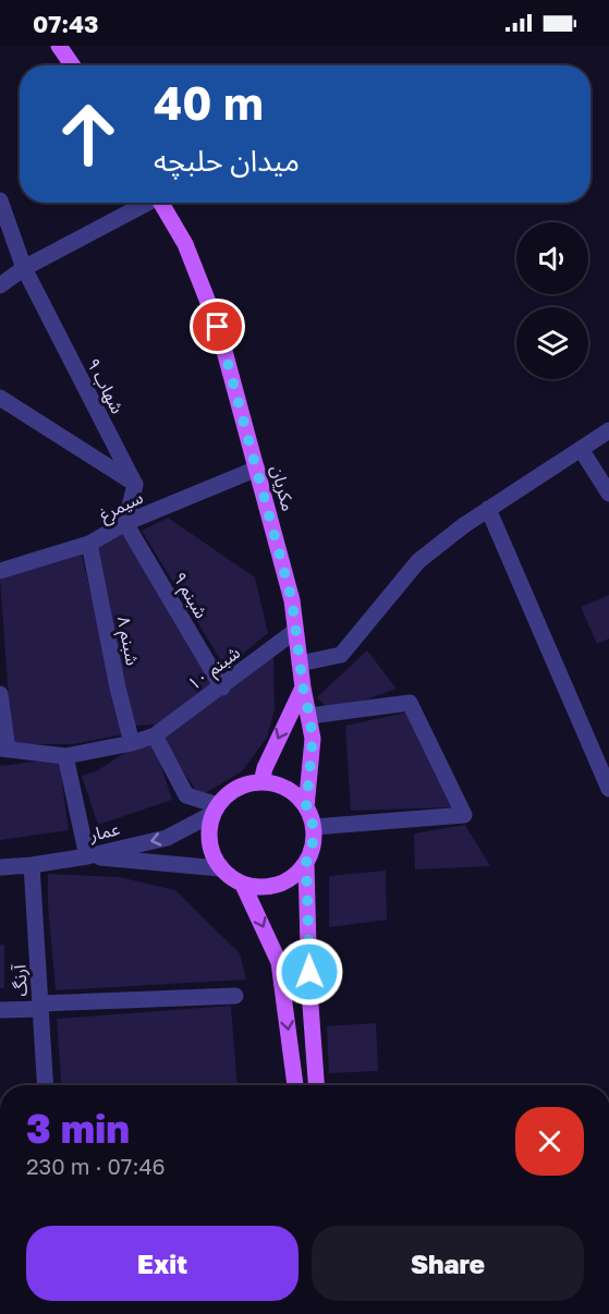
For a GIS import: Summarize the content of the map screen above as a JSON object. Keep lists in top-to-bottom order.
{
  "streets": {
    "main road": ["مکریان"],
    "street": [
      "شهاب ۹",
      "سیمرغ",
      "شبنم ۹",
      "شبنم ۸",
      "شبنم ۱۰",
      "عمار",
      "آرنگ"
    ]
  },
  "crossings": [
    ["مکریان", "سیمرغ"],
    ["مکریان", "شبنم ۱۰"],
    ["مکریان", "عمار"],
    ["سیمرغ", "شبنم ۹"],
    ["سیمرغ", "شبنم ۸"],
    ["شبنم ۹", "شبنم ۱۰"],
    ["شبنم ۸", "شبنم ۱۰"],
    ["عمار", "آرنگ"]
  ],
  "page": {
    "status": "07:43",
    "turn": ["40 m", "میدان حلبچه"],
    "heading": ["3 min", "230 m · 07:46"],
    "buttons": ["Exit", "Share"]
  }
}
